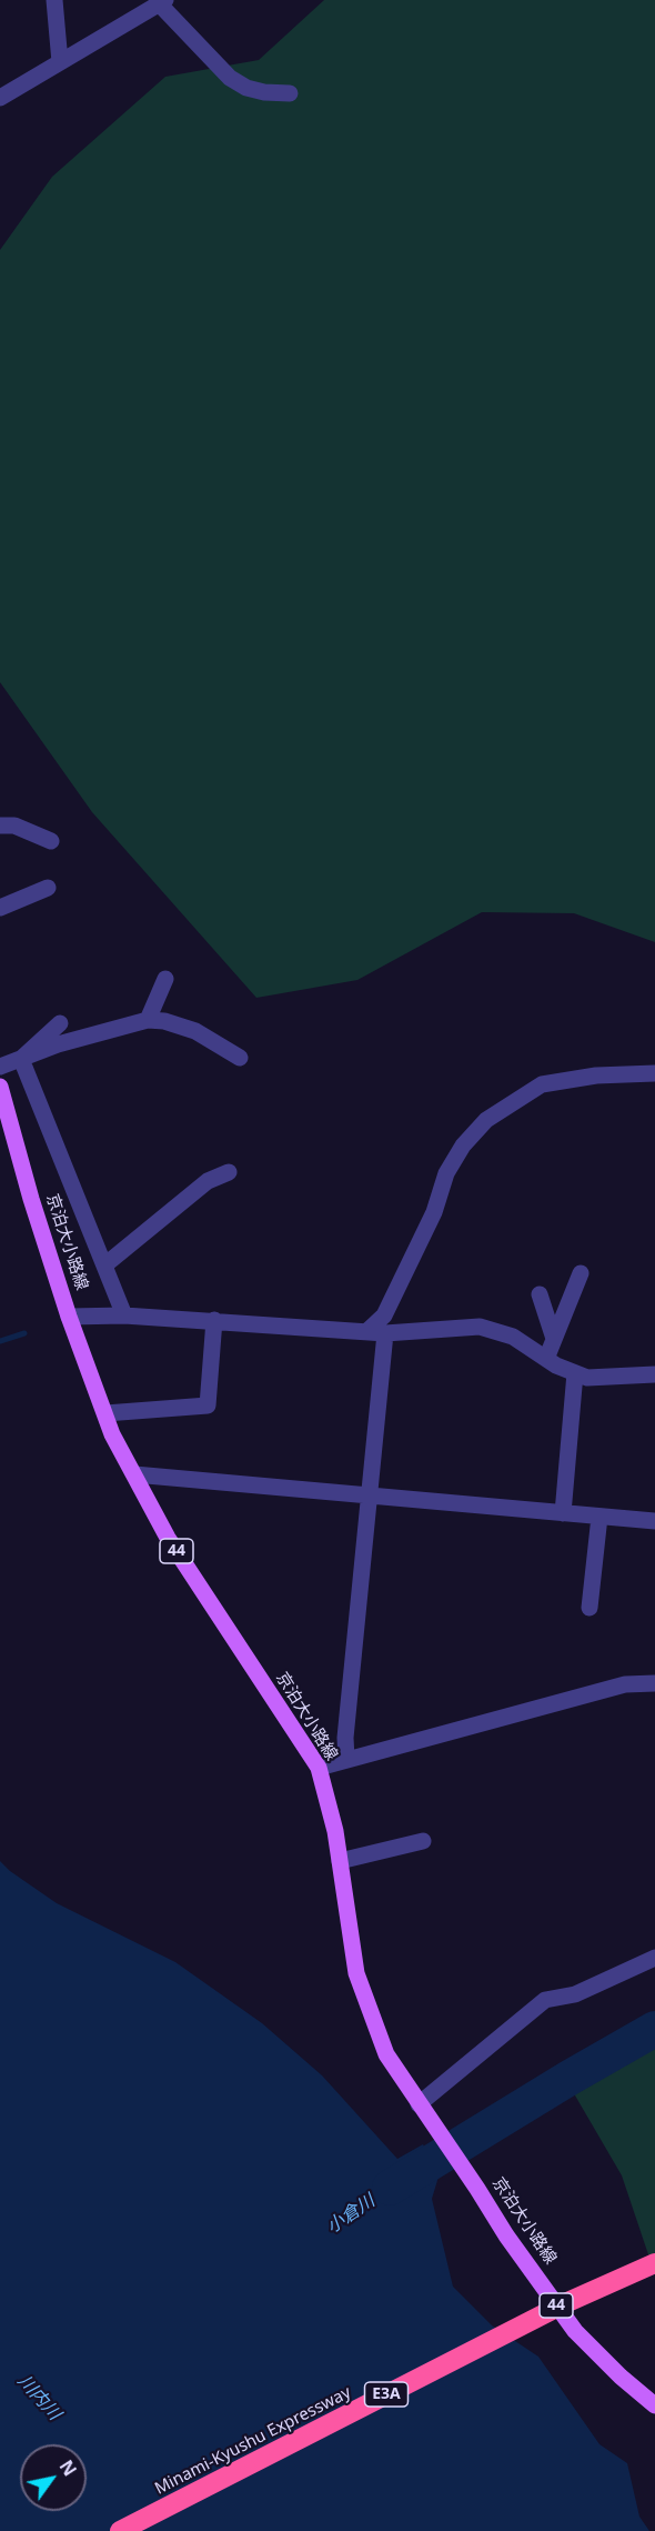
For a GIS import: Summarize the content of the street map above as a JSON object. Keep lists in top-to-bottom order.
{
  "streets": {
    "highway": ["E3A", "Minami-Kyushu Expressway"],
    "main road": ["京泊大小路線", "44"]
  },
  "water": ["小倉川", "川内川"],
  "north": "top right"
}
